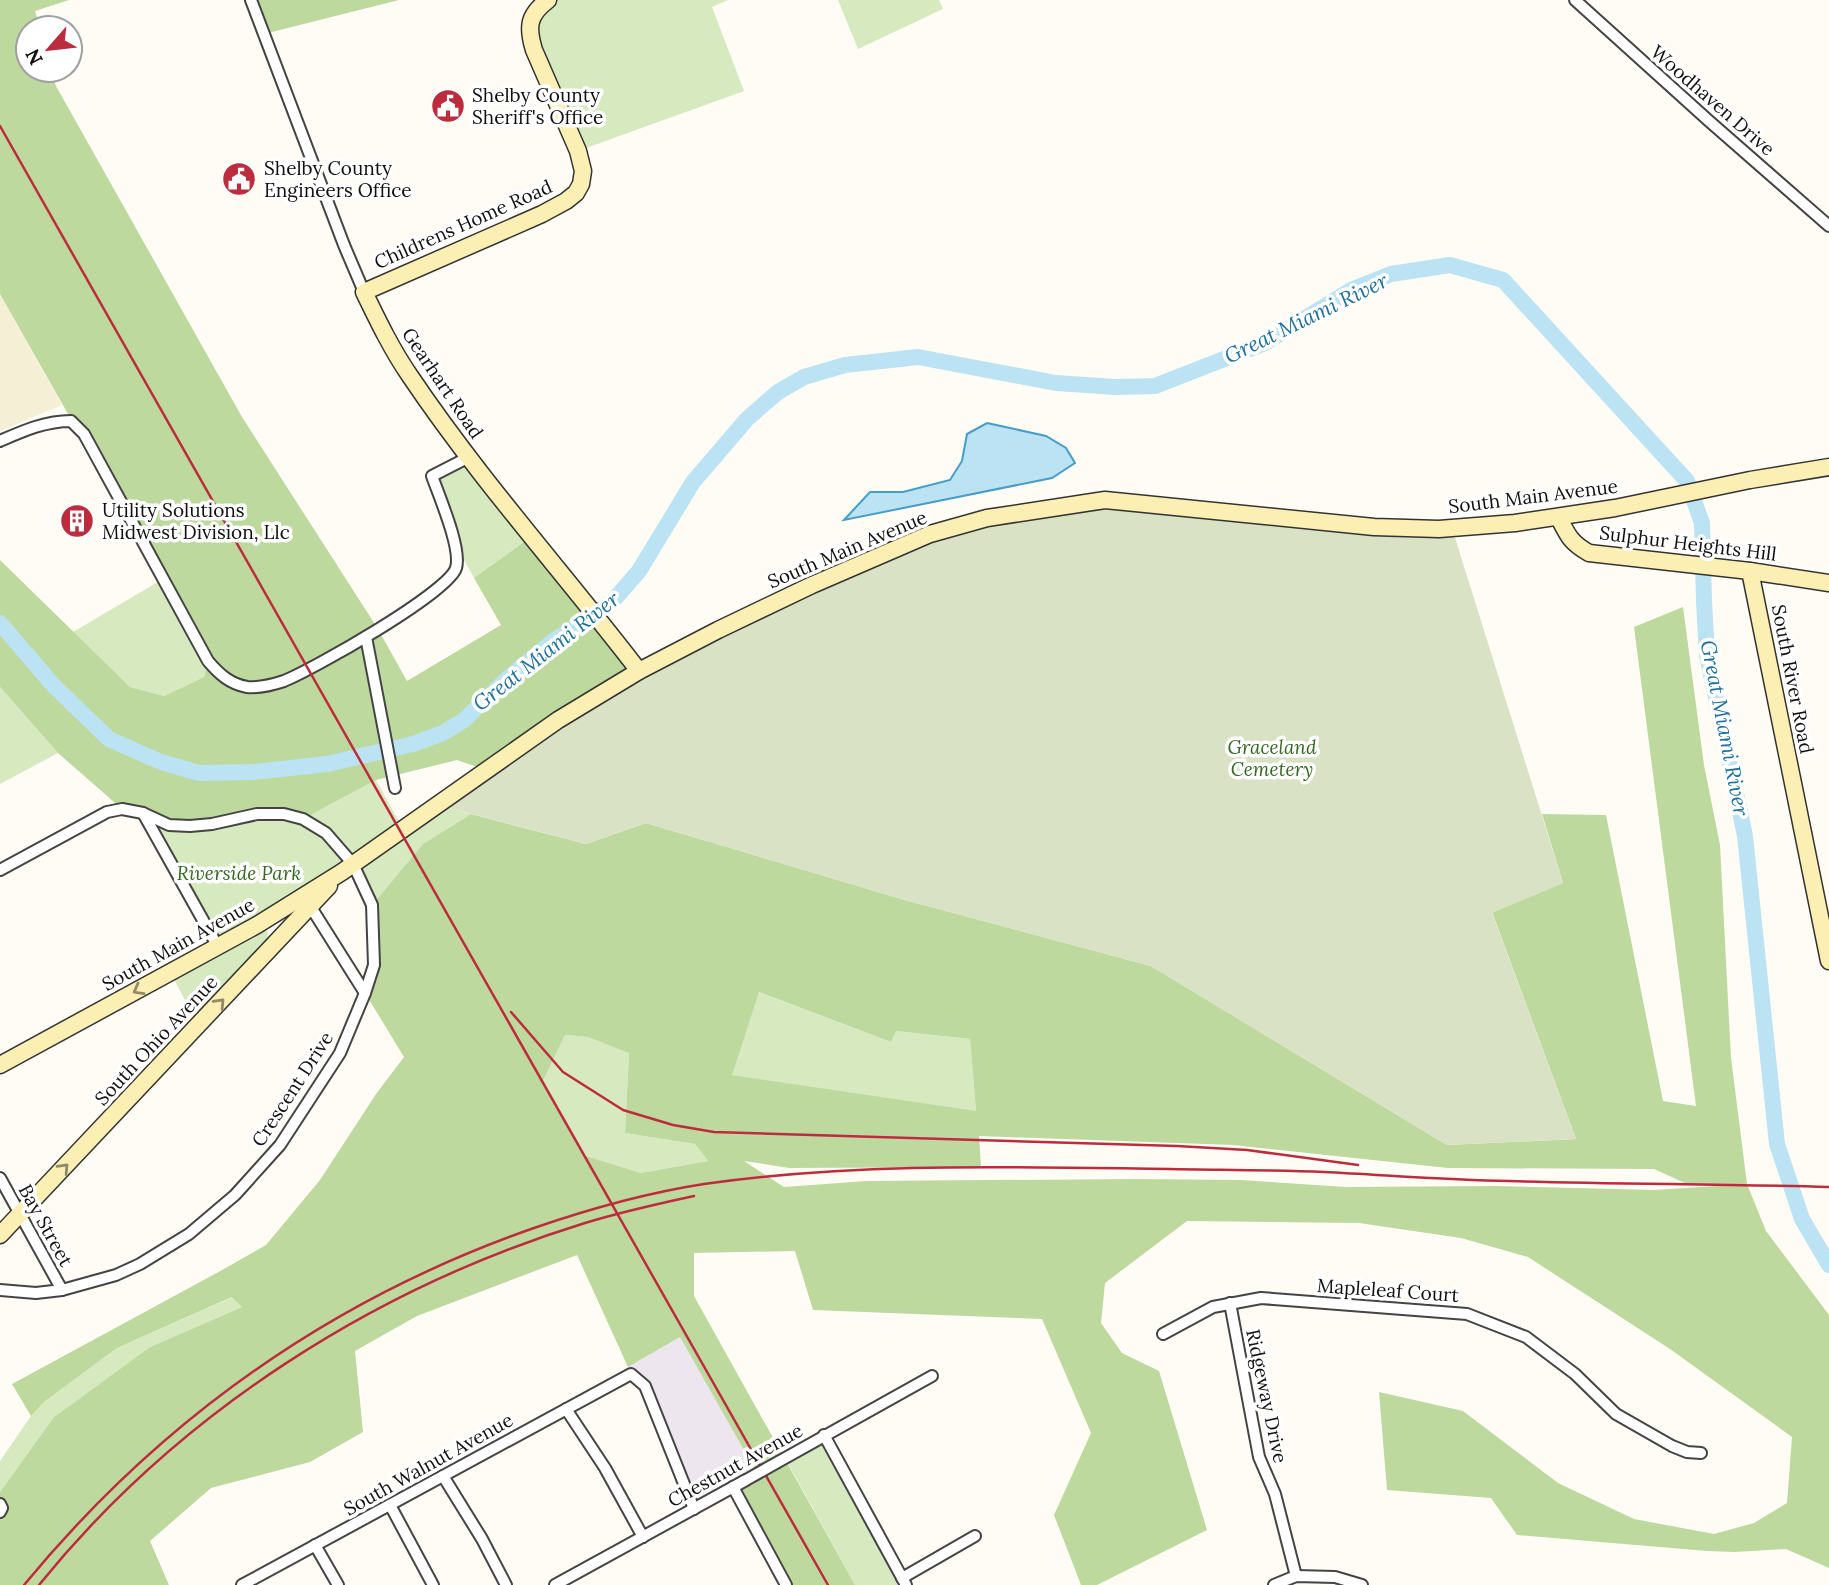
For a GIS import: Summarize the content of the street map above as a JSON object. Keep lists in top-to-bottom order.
{
  "streets": {
    "main road": [
      "Childrens Home Road",
      "Gearhart Road",
      "South Main Avenue",
      "Sulphur Heights Hill",
      "South River Road",
      "South Ohio Avenue"
    ],
    "street": [
      "Woodhaven Drive",
      "Crescent Drive",
      "Bay Street",
      "Mapleleaf Court",
      "Ridgeway Drive",
      "South Walnut Avenue",
      "Chestnut Avenue"
    ]
  },
  "crossings": [
    ["Childrens Home Road", "Gearhart Road"],
    ["Gearhart Road", "South Main Avenue"],
    ["South Main Avenue", "Sulphur Heights Hill"],
    ["South Main Avenue", "South Ohio Avenue"],
    ["South Main Avenue", "Crescent Drive"],
    ["Sulphur Heights Hill", "South River Road"],
    ["South Ohio Avenue", "Bay Street"],
    ["Crescent Drive", "Bay Street"],
    ["Mapleleaf Court", "Ridgeway Drive"],
    ["South Walnut Avenue", "Chestnut Avenue"]
  ],
  "one_way": ["South Ohio Avenue"],
  "water": ["Great Miami River"],
  "parks": ["Graceland Cemetery", "Riverside Park"],
  "places": {
    "public building": ["Shelby County Sheriff's Office", "Shelby County Engineers Office"],
    "building": ["Utility Solutions Midwest Division, Llc"]
  },
  "north": "bottom left"
}
